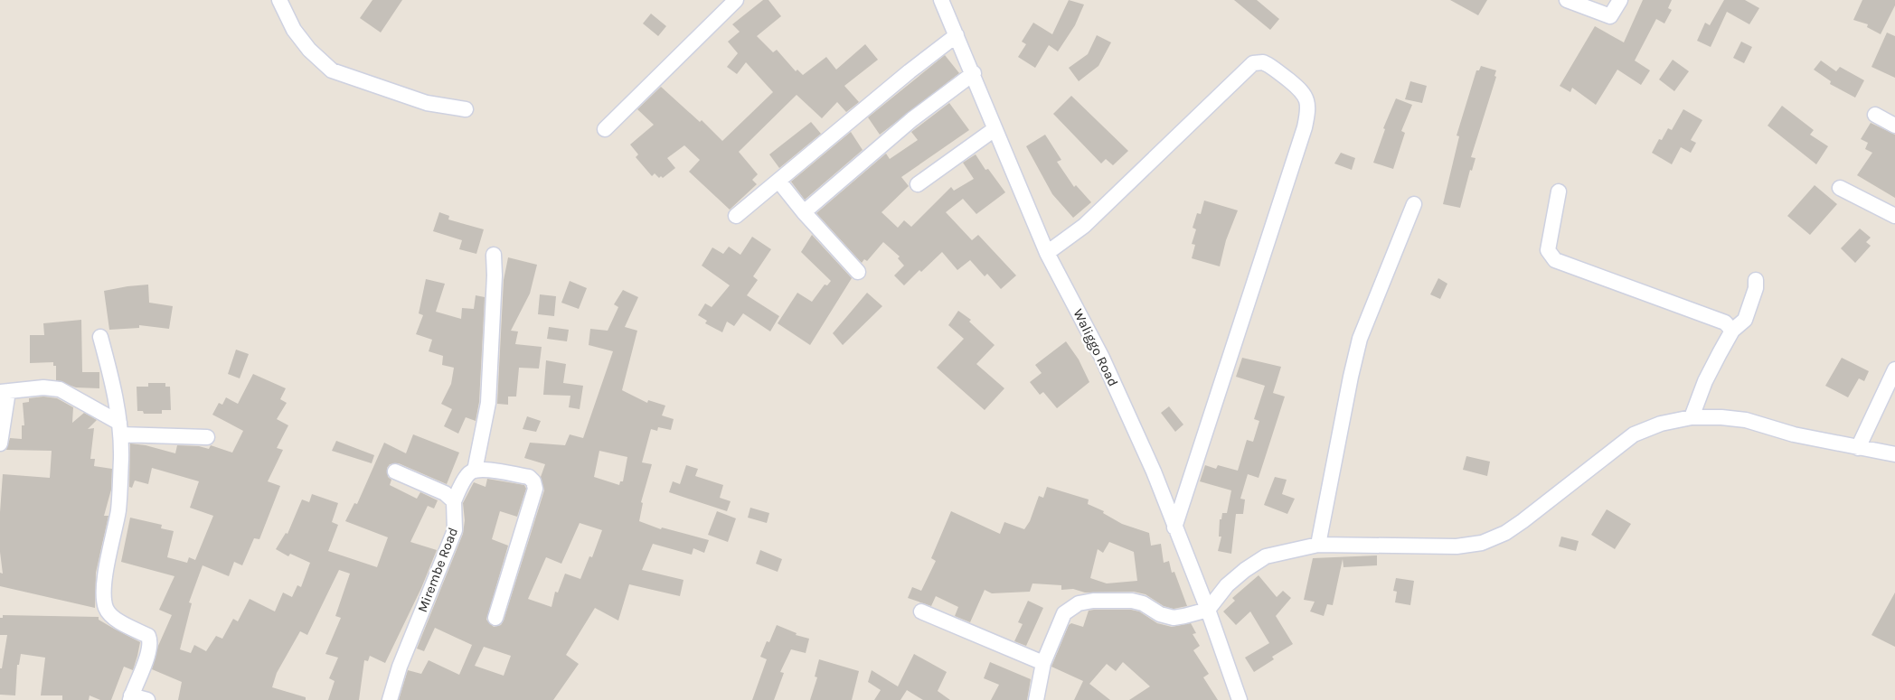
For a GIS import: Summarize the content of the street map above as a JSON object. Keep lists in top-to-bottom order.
{
  "streets": {
    "street": ["Waliggo Road", "Mirembe Road"]
  }
}
